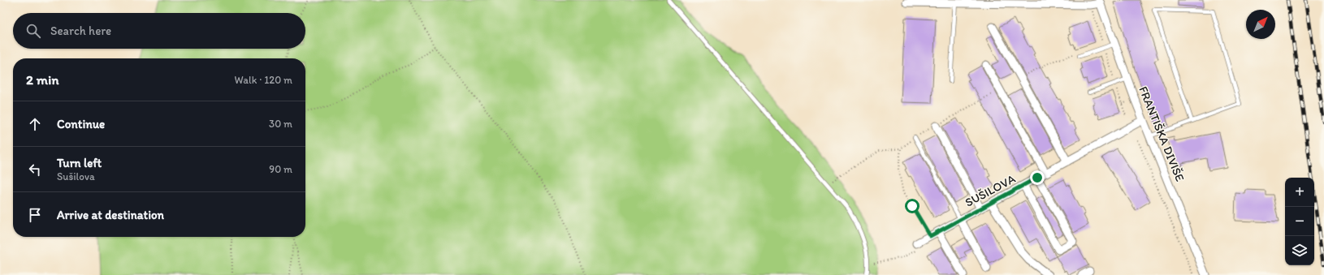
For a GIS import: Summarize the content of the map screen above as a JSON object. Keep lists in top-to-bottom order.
{
  "streets": {
    "street": ["FRANTIŠKA DIVIŠE", "SUŠILOVA"]
  },
  "crossings": [
    ["FRANTIŠKA DIVIŠE", "SUŠILOVA"]
  ],
  "north": "top right",
  "page": {
    "search": "Search here",
    "heading": ["2 min", "Walk · 120 m"],
    "list": [
      ["Continue", "30 m"],
      ["Turn left", "Sušilova", "90 m"],
      "Arrive at destination"
    ],
    "map_buttons": ["+", "−"]
  }
}
